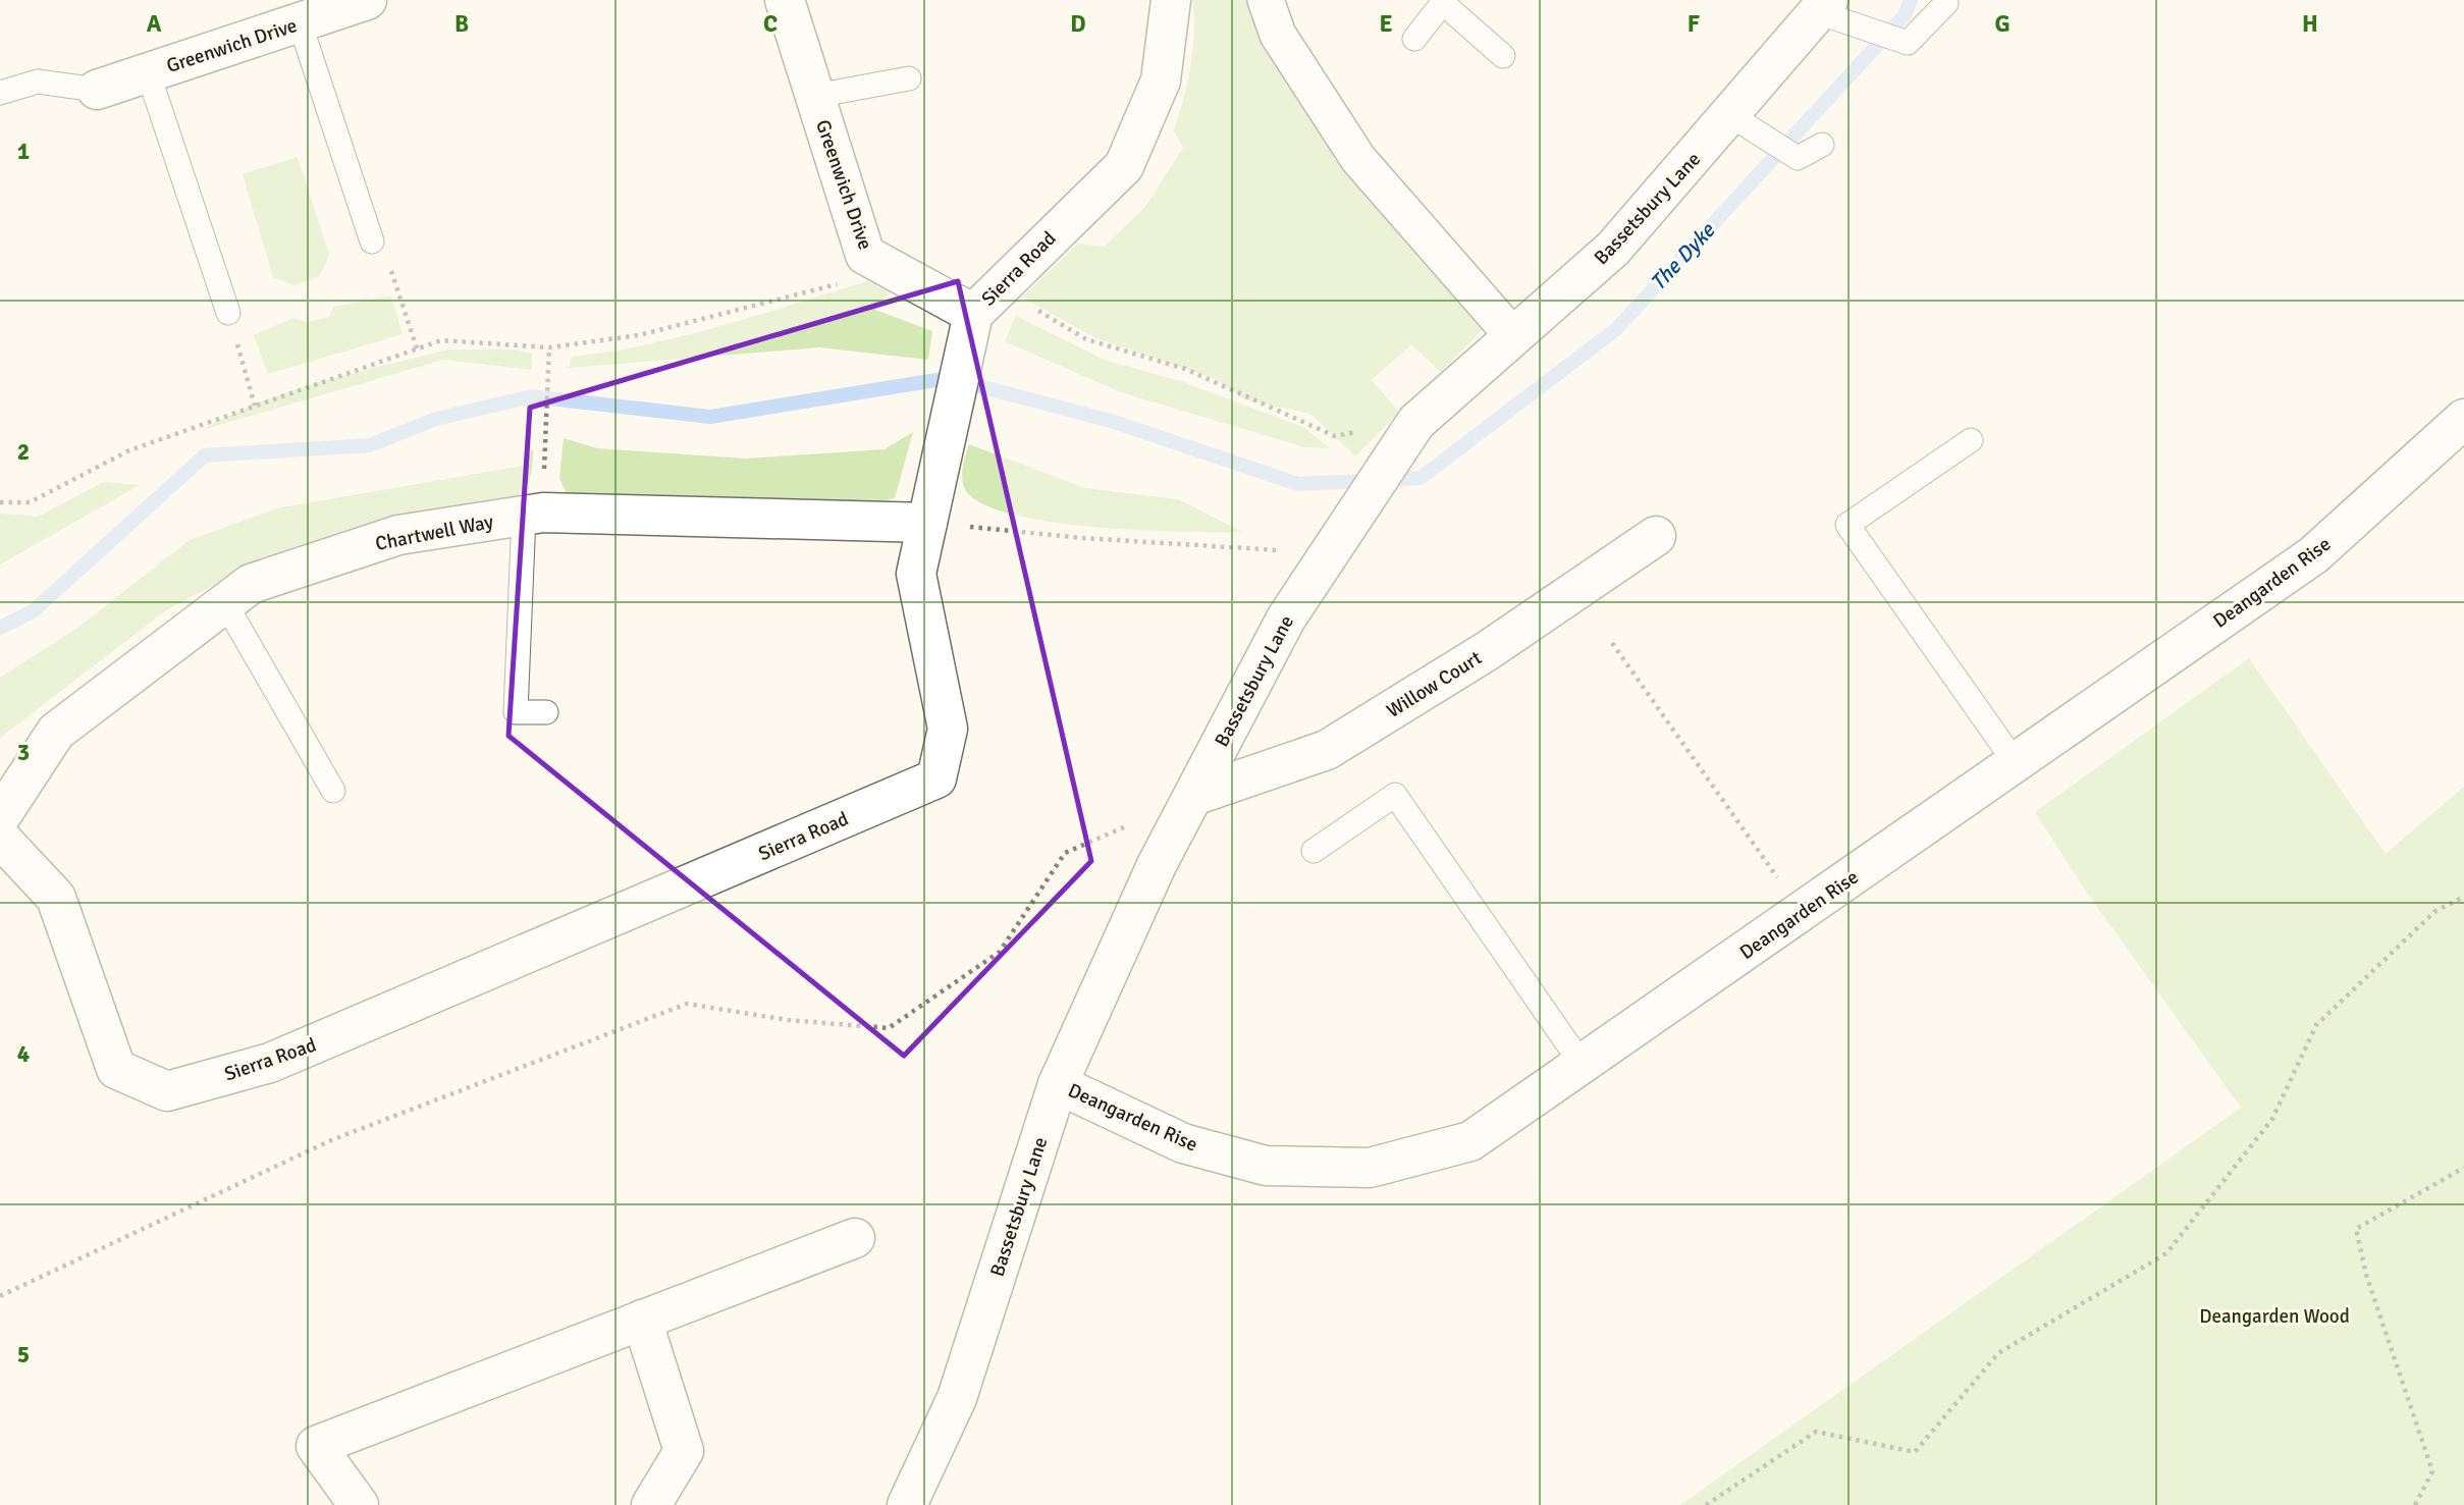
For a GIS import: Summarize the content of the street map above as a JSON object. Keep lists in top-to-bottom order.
{
  "streets": {
    "street": [
      "Greenwich Drive",
      "Bassetsbury Lane",
      "Sierra Road",
      "Chartwell Way",
      "Deangarden Rise",
      "Willow Court"
    ]
  },
  "crossings": [
    ["Greenwich Drive", "Sierra Road"],
    ["Bassetsbury Lane", "Deangarden Rise"],
    ["Bassetsbury Lane", "Willow Court"],
    ["Sierra Road", "Chartwell Way"]
  ],
  "water": ["The Dyke"],
  "parks": ["Deangarden Wood"],
  "grid": {
    "columns": [
      "A",
      "B",
      "C",
      "D",
      "E",
      "F",
      "G",
      "H"
    ],
    "rows": [
      "1",
      "2",
      "3",
      "4",
      "5"
    ]
  }
}
